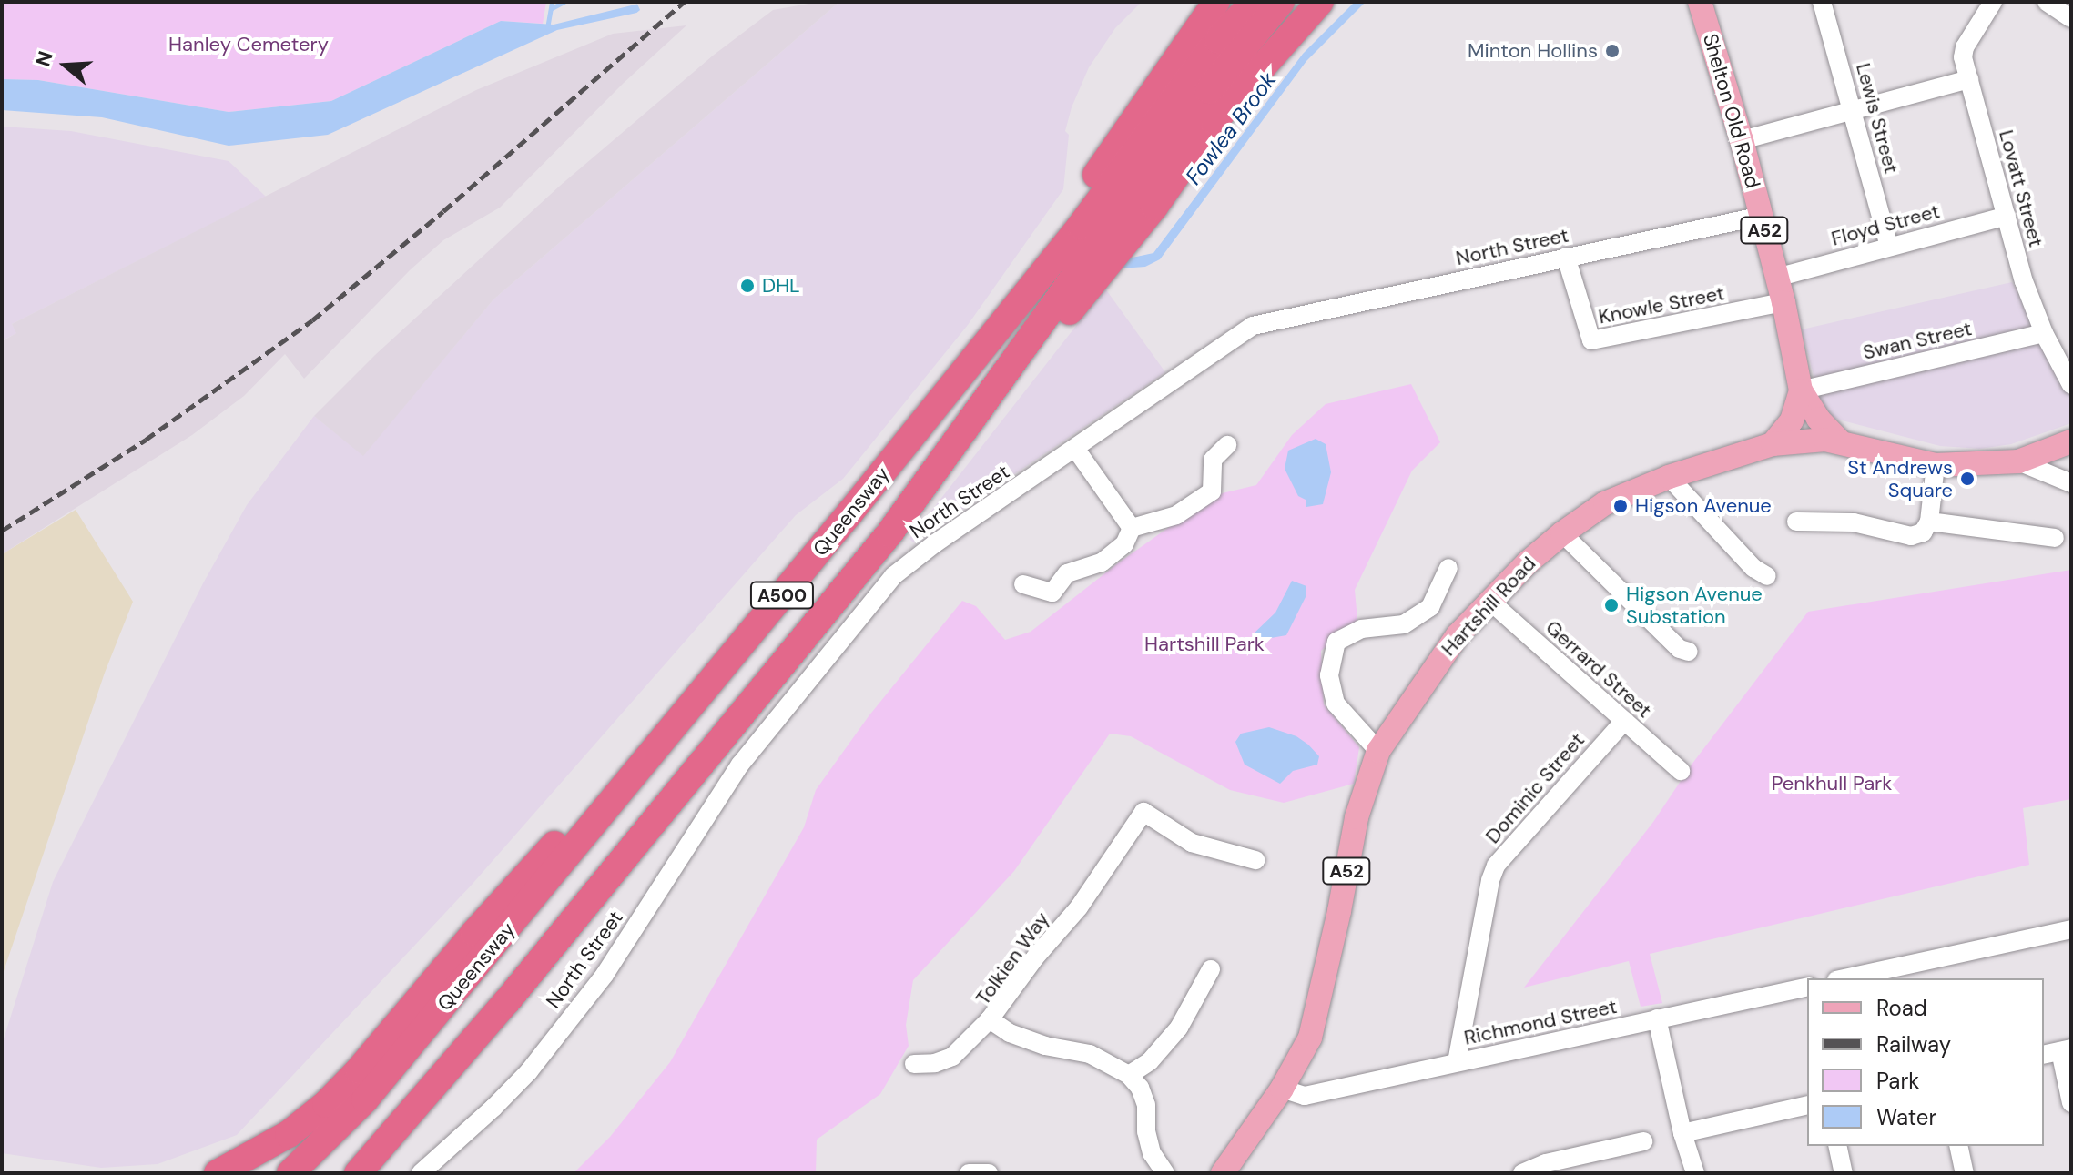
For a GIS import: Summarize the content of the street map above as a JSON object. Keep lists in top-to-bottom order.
{
  "streets": {
    "highway": ["Queensway", "A500"],
    "main road": ["Shelton Old Road", "A52", "Hartshill Road"],
    "street": [
      "Lewis Street",
      "Lovatt Street",
      "Floyd Street",
      "North Street",
      "Knowle Street",
      "Swan Street",
      "Gerrard Street",
      "Dominic Street",
      "Tolkien Way",
      "Richmond Street"
    ]
  },
  "crossings": [
    ["Shelton Old Road", "Floyd Street"],
    ["Shelton Old Road", "North Street"],
    ["Shelton Old Road", "Knowle Street"],
    ["Shelton Old Road", "Swan Street"],
    ["Shelton Old Road", "Hartshill Road"],
    ["Lewis Street", "Floyd Street"],
    ["Lovatt Street", "Floyd Street"],
    ["Lovatt Street", "Swan Street"],
    ["North Street", "Knowle Street"],
    ["Hartshill Road", "Gerrard Street"],
    ["Hartshill Road", "Richmond Street"],
    ["Gerrard Street", "Dominic Street"],
    ["Dominic Street", "Richmond Street"]
  ],
  "water": ["Fowlea Brook"],
  "parks": ["Hanley Cemetery", "Hartshill Park", "Penkhull Park"],
  "places": [
    "Minton Hollins",
    "DHL",
    "St Andrews Square",
    "Higson Avenue",
    "Higson Avenue Substation"
  ],
  "legend": [
    "Road",
    "Railway",
    "Park",
    "Water"
  ],
  "north": "left"
}
